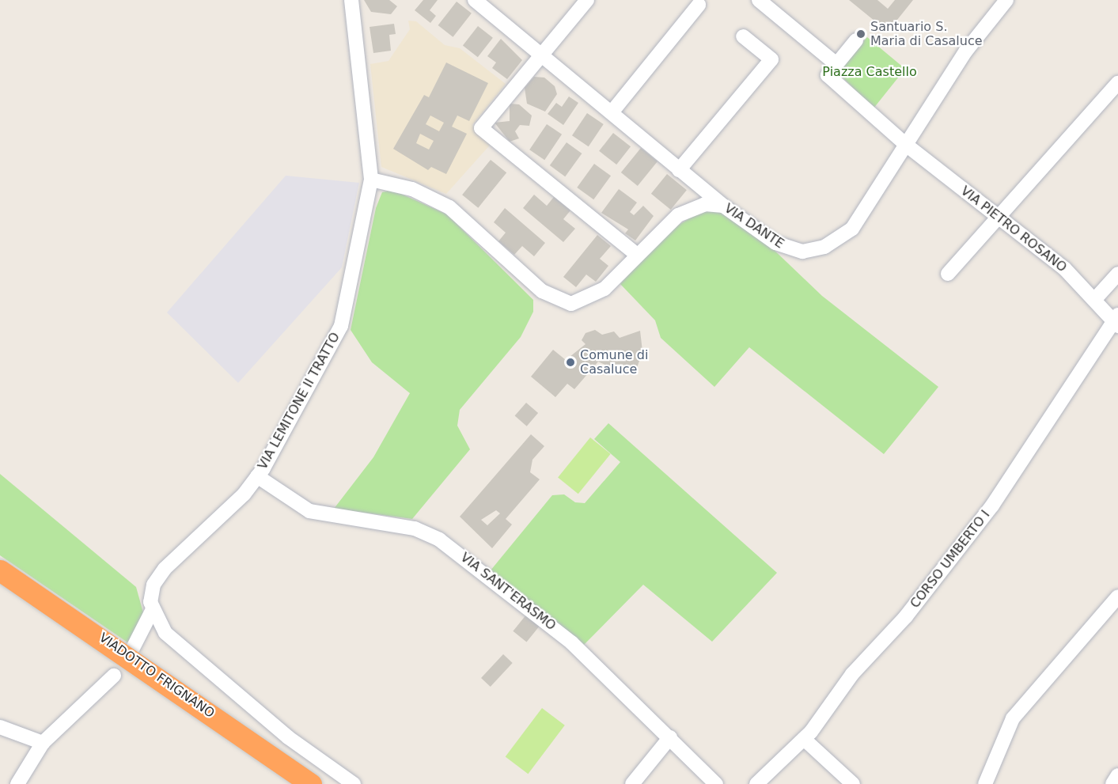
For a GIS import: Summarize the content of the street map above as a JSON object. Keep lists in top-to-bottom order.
{
  "streets": {
    "highway": ["VIADOTTO FRIGNANO"],
    "street": [
      "VIA DANTE",
      "VIA PIETRO ROSANO",
      "VIA LEMITONE II TRATTO",
      "CORSO UMBERTO I",
      "VIA SANT'ERASMO"
    ]
  },
  "crossings": [
    ["VIA DANTE", "VIA PIETRO ROSANO"],
    ["VIA PIETRO ROSANO", "CORSO UMBERTO I"],
    ["VIA LEMITONE II TRATTO", "VIA SANT'ERASMO"]
  ],
  "parks": ["Piazza Castello"],
  "places": ["Santuario S. Maria di Casaluce", "Comune di Casaluce"]
}
